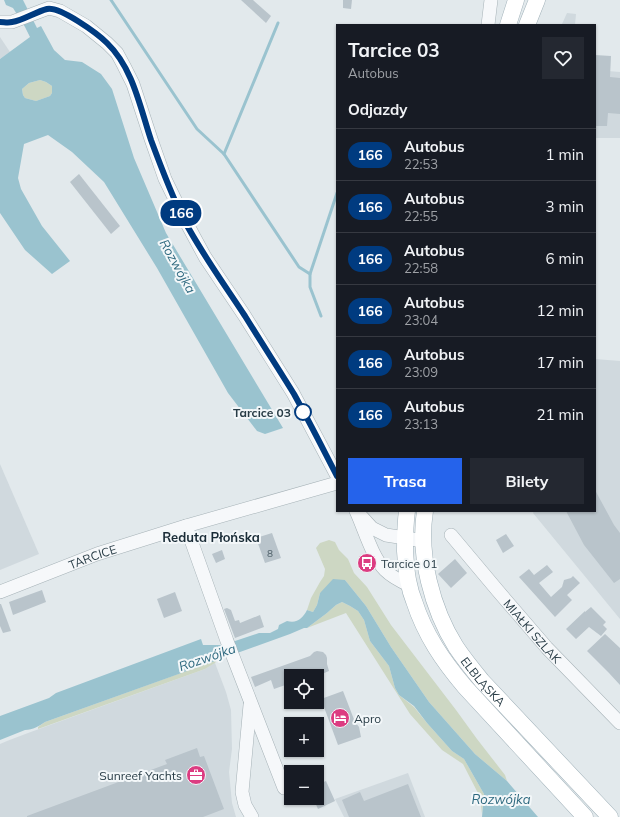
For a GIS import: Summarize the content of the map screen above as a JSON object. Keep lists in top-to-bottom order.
{
  "streets": {
    "main road": ["ELBLĄSKA"],
    "street": ["TARCICE", "MIAŁKI SZLAK"]
  },
  "districts": ["Reduta Płońska"],
  "water": ["Rozwójka"],
  "places": {
    "other": ["Tarcice 03"],
    "bus stop": ["Tarcice 01"],
    "hotel": ["Apro"],
    "office": ["Sunreef Yachts"]
  },
  "lines": ["bus line 166"],
  "house_numbers": ["8"],
  "page": {
    "on_map": "166",
    "heading": [
      ["Tarcice 03", "Autobus"],
      "Odjazdy"
    ],
    "list": [
      {
        "mark": "166",
        "name": "Autobus",
        "note": "22:53",
        "value": "1 min"
      },
      {
        "mark": "166",
        "name": "Autobus",
        "note": "22:55",
        "value": "3 min"
      },
      {
        "mark": "166",
        "name": "Autobus",
        "note": "22:58",
        "value": "6 min"
      },
      {
        "mark": "166",
        "name": "Autobus",
        "note": "23:04",
        "value": "12 min"
      },
      {
        "mark": "166",
        "name": "Autobus",
        "note": "23:09",
        "value": "17 min"
      },
      {
        "mark": "166",
        "name": "Autobus",
        "note": "23:13",
        "value": "21 min"
      }
    ],
    "buttons": ["Trasa", "Bilety"],
    "map_buttons": ["+", "−"]
  }
}
